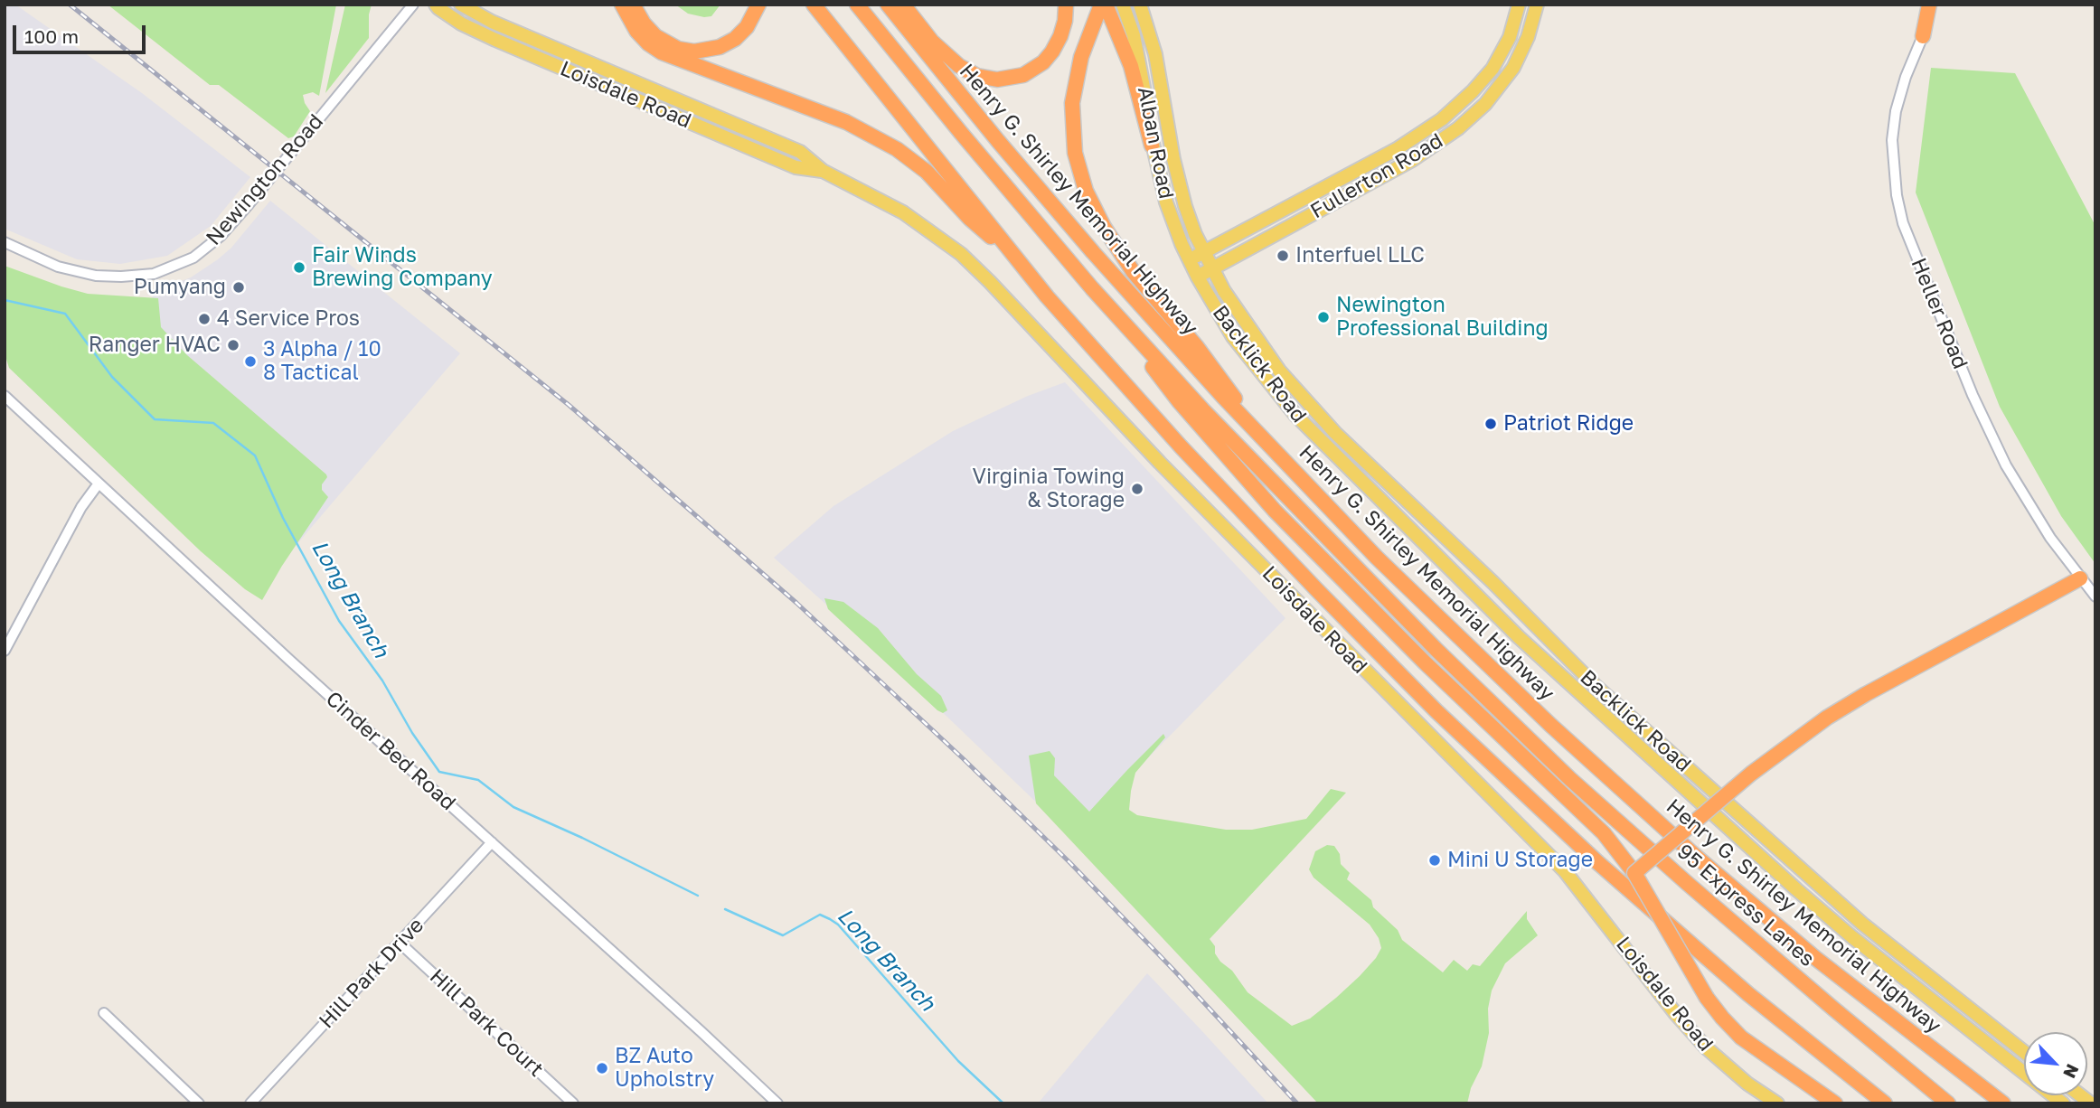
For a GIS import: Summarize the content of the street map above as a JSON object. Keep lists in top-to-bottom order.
{
  "streets": {
    "highway": ["Henry G. Shirley Memorial Highway", "95 Express Lanes"],
    "main road": [
      "Loisdale Road",
      "Alban Road",
      "Fullerton Road",
      "Backlick Road"
    ],
    "street": [
      "Newington Road",
      "Heller Road",
      "Cinder Bed Road",
      "Hill Park Drive",
      "Hill Park Court"
    ]
  },
  "crossings": [
    ["Alban Road", "Fullerton Road"],
    ["Alban Road", "Backlick Road"],
    ["Fullerton Road", "Backlick Road"],
    ["Cinder Bed Road", "Hill Park Drive"],
    ["Hill Park Drive", "Hill Park Court"]
  ],
  "water": ["Long Branch"],
  "places": [
    "Interfuel LLC",
    "Fair Winds Brewing Company",
    "Pumyang",
    "Newington Professional Building",
    "4 Service Pros",
    "Ranger HVAC",
    "3 Alpha / 10 8 Tactical",
    "Patriot Ridge",
    "Virginia Towing & Storage",
    "Mini U Storage",
    "BZ Auto Upholstry"
  ],
  "scale_bar": "100 m",
  "north": "bottom right"
}
